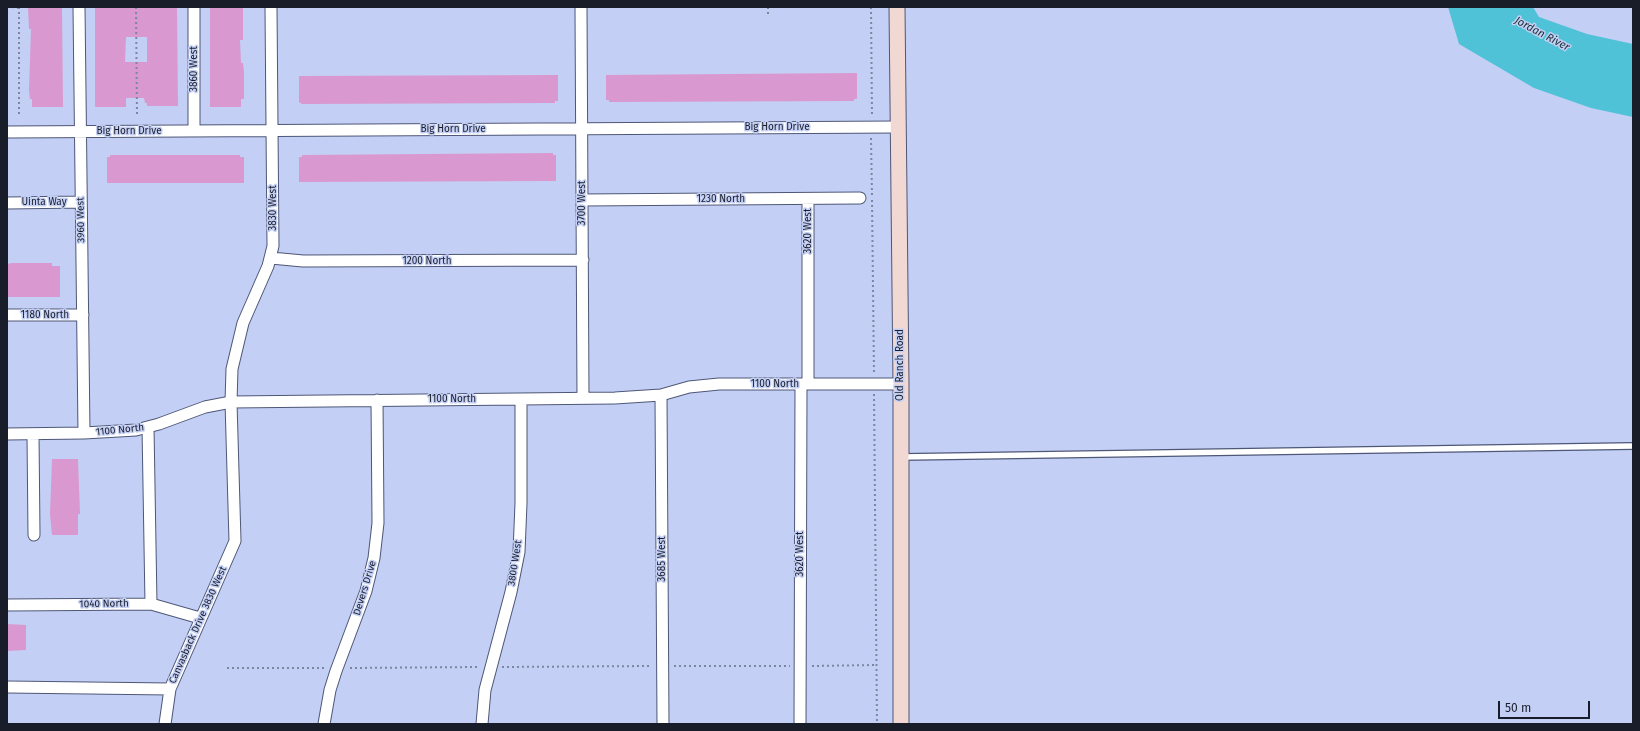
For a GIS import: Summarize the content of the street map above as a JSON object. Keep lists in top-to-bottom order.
{
  "streets": {
    "street": [
      "3860 West",
      "Big Horn Drive",
      "1230 North",
      "Uinta Way",
      "3700 West",
      "3830 West",
      "3960 West",
      "3620 West",
      "1200 North",
      "1180 North",
      "Old Ranch Road",
      "1100 North",
      "3685 West",
      "3800 West",
      "Devers Drive",
      "1040 North",
      "Canvasback Drive 3830 West"
    ]
  },
  "crossings": [
    ["3860 West", "Big Horn Drive"],
    ["Big Horn Drive", "3700 West"],
    ["Big Horn Drive", "3830 West"],
    ["Big Horn Drive", "3960 West"],
    ["Big Horn Drive", "Old Ranch Road"],
    ["1230 North", "3700 West"],
    ["1230 North", "3620 West"],
    ["Uinta Way", "3960 West"],
    ["3700 West", "1200 North"],
    ["3700 West", "1100 North"],
    ["3830 West", "1200 North"],
    ["3830 West", "1100 North"],
    ["3830 West", "Canvasback Drive 3830 West"],
    ["3960 West", "1180 North"],
    ["3960 West", "1100 North"],
    ["3620 West", "1100 North"],
    ["Old Ranch Road", "1100 North"],
    ["1100 North", "3685 West"],
    ["1100 North", "3800 West"],
    ["1100 North", "Devers Drive"],
    ["1100 North", "Canvasback Drive 3830 West"],
    ["1040 North", "Canvasback Drive 3830 West"]
  ],
  "water": ["Jordan River"],
  "scale_bar": "50 m"
}
